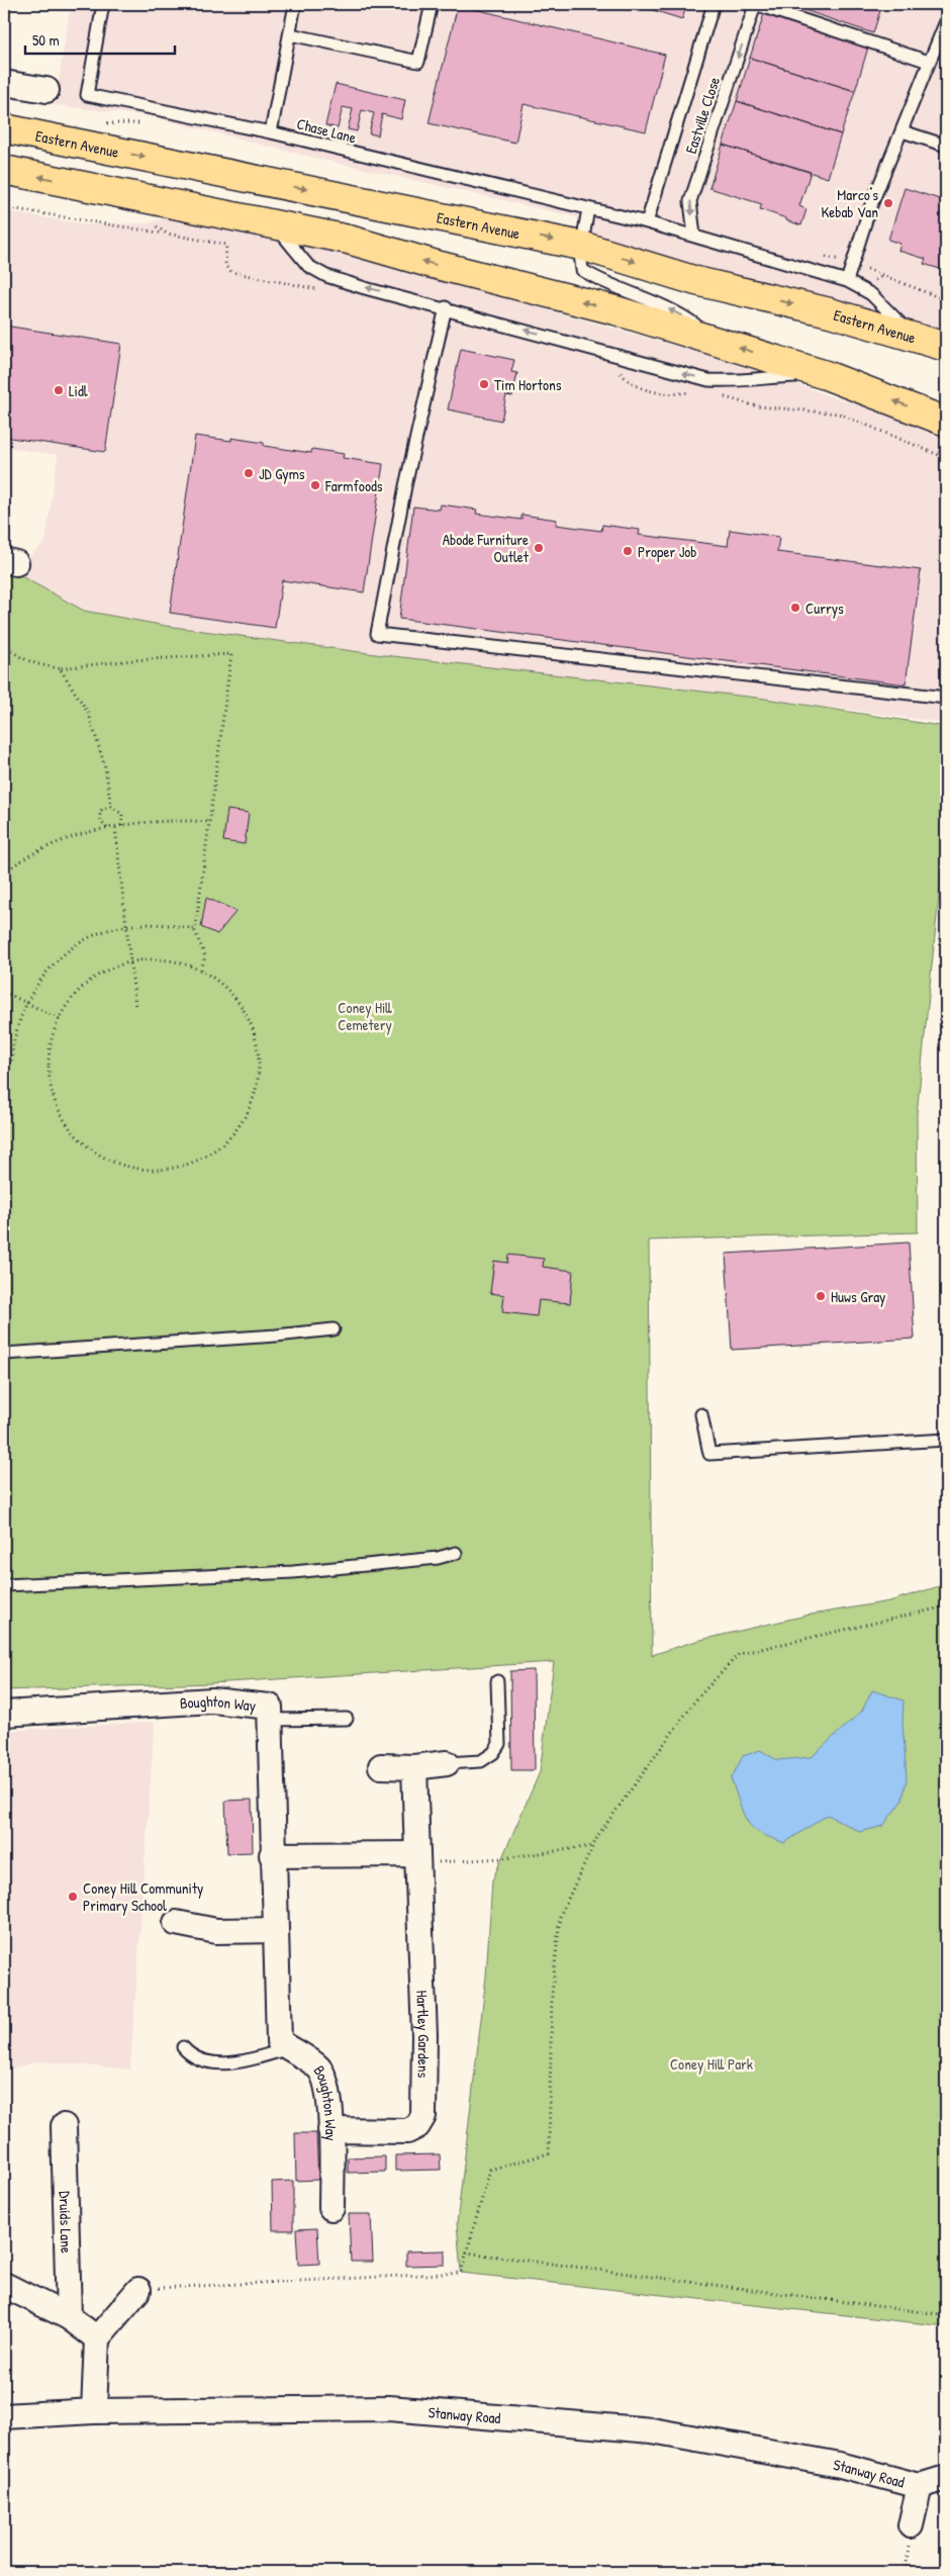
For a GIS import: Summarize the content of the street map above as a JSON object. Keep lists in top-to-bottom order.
{
  "streets": {
    "highway": ["Eastern Avenue"],
    "street": [
      "Boughton Way",
      "Hartley Gardens",
      "Druids Lane",
      "Stanway Road"
    ],
    "lane": ["Eastville Close", "Chase Lane"]
  },
  "crossings": [
    ["Eastville Close", "Chase Lane"],
    ["Chase Lane", "Eastern Avenue"],
    ["Boughton Way", "Hartley Gardens"]
  ],
  "parks": ["Coney Hill Cemetery", "Coney Hill Park"],
  "places": [
    "Marco's Kebab Van",
    "Tim Hortons",
    "Lidl",
    "JD Gyms",
    "Farmfoods",
    "Abode Furniture Outlet",
    "Proper Job",
    "Currys",
    "Huws Gray",
    "Coney Hill Community Primary School"
  ],
  "scale_bar": "50 m"
}
